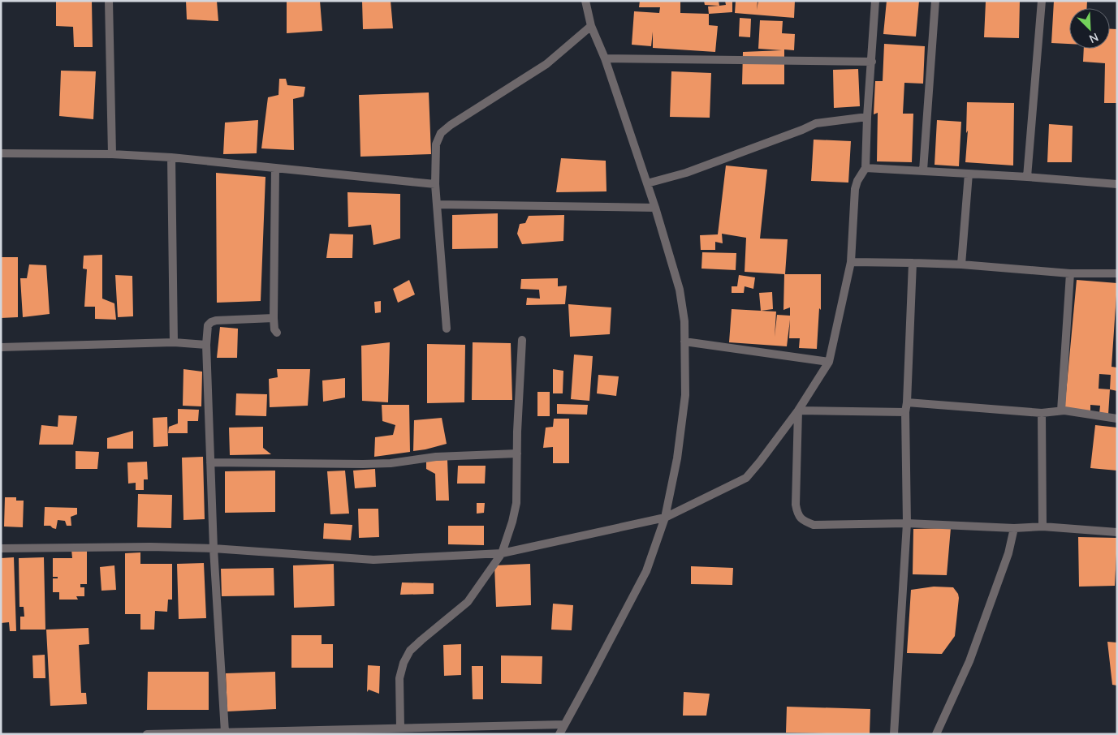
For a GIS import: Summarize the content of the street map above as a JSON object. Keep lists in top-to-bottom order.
{
  "north": "bottom right"
}
